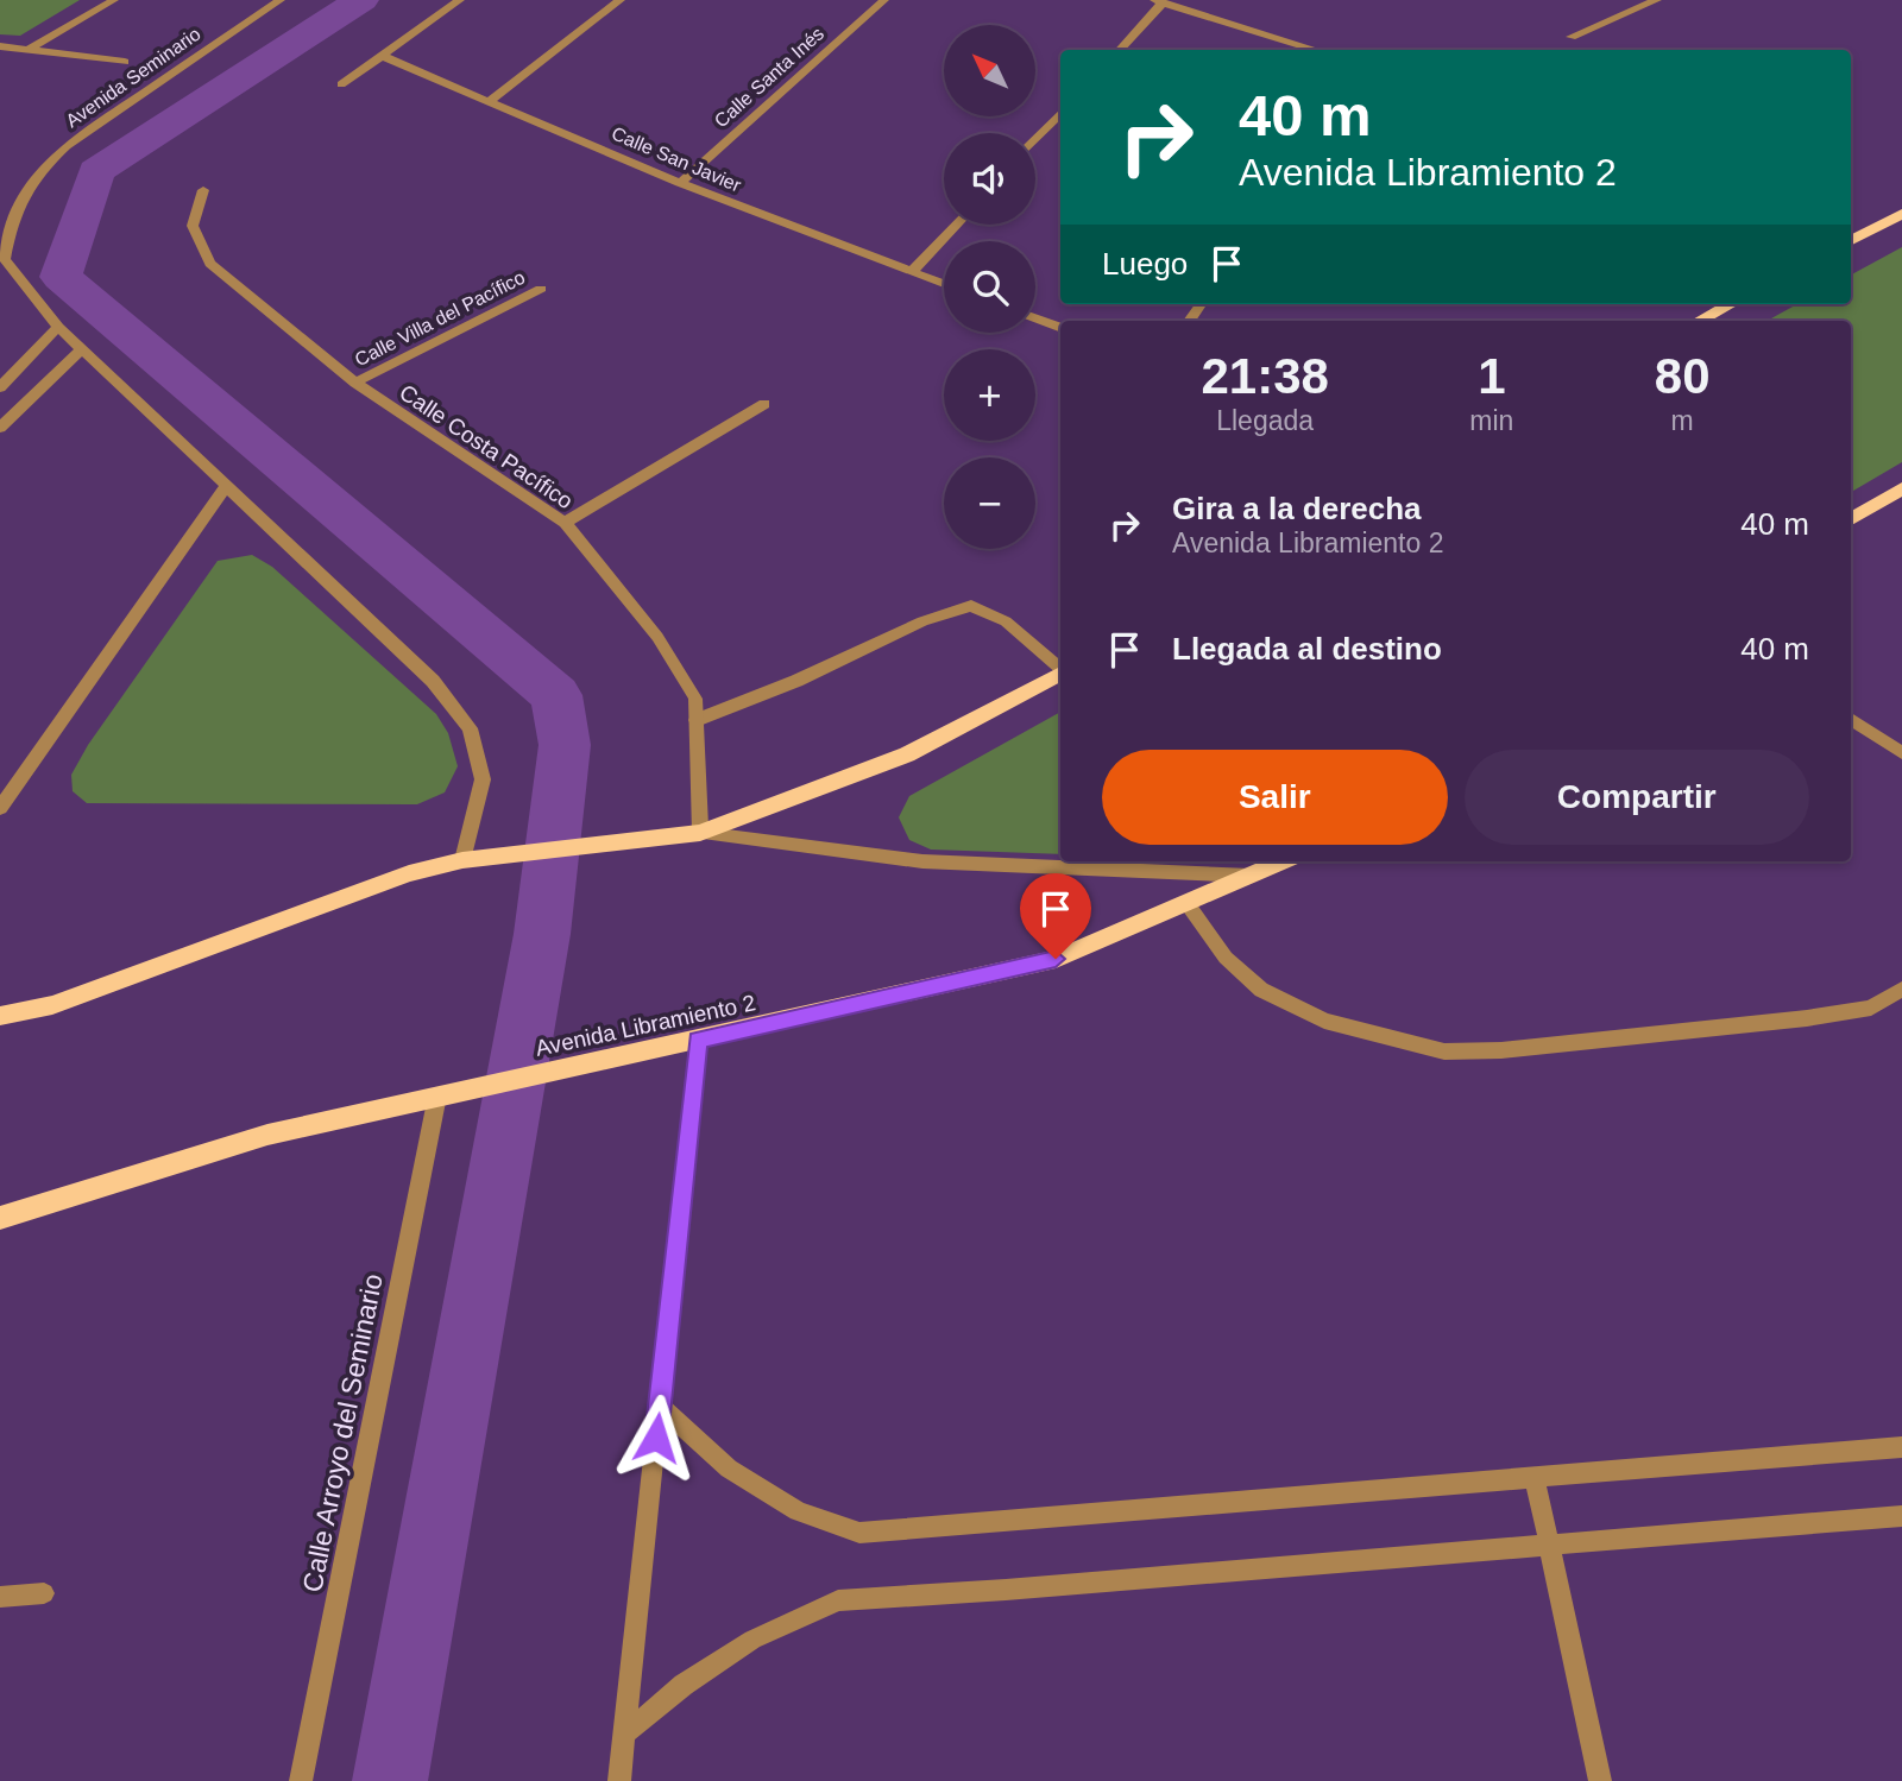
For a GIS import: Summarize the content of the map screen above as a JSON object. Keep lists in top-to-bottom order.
{
  "streets": {
    "main road": ["Avenida Libramiento 2"],
    "street": [
      "Avenida Seminario",
      "Calle Santa Inés",
      "Calle San Javier",
      "Calle Villa del Pacífico",
      "Calle Costa Pacífico",
      "Calle Arroyo del Seminario"
    ]
  },
  "crossings": [
    ["Calle Santa Inés", "Calle San Javier"],
    ["Calle Villa del Pacífico", "Calle Costa Pacífico"],
    ["Avenida Libramiento 2", "Calle Arroyo del Seminario"]
  ],
  "north": "top left",
  "page": {
    "map_buttons": ["+", "−"],
    "turn": ["40 m", "Avenida Libramiento 2"],
    "then": "Luego",
    "eta": [
      "21:38",
      "Llegada",
      "1",
      "min",
      "80",
      "m"
    ],
    "list": [
      {
        "name": "Gira a la derecha",
        "note": "Avenida Libramiento 2",
        "value": "40 m"
      },
      {
        "name": "Llegada al destino",
        "value": "40 m"
      }
    ],
    "buttons": ["Salir", "Compartir"]
  }
}
